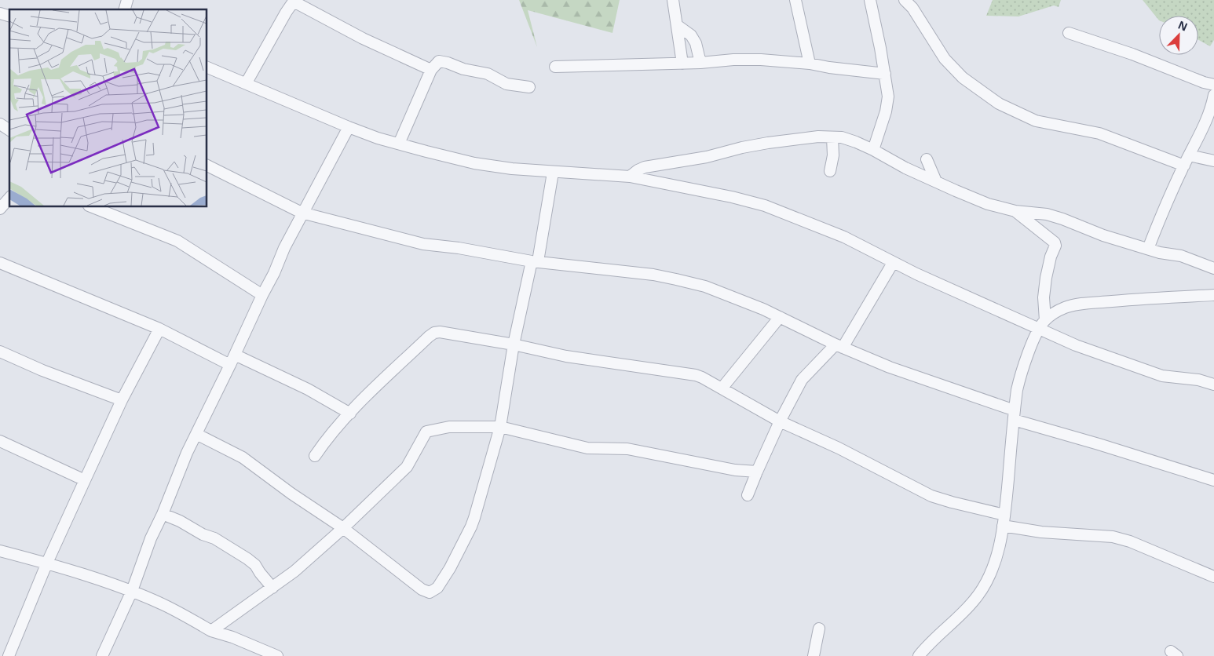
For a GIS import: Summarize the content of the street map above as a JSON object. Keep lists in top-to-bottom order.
{
  "north": "top right"
}
